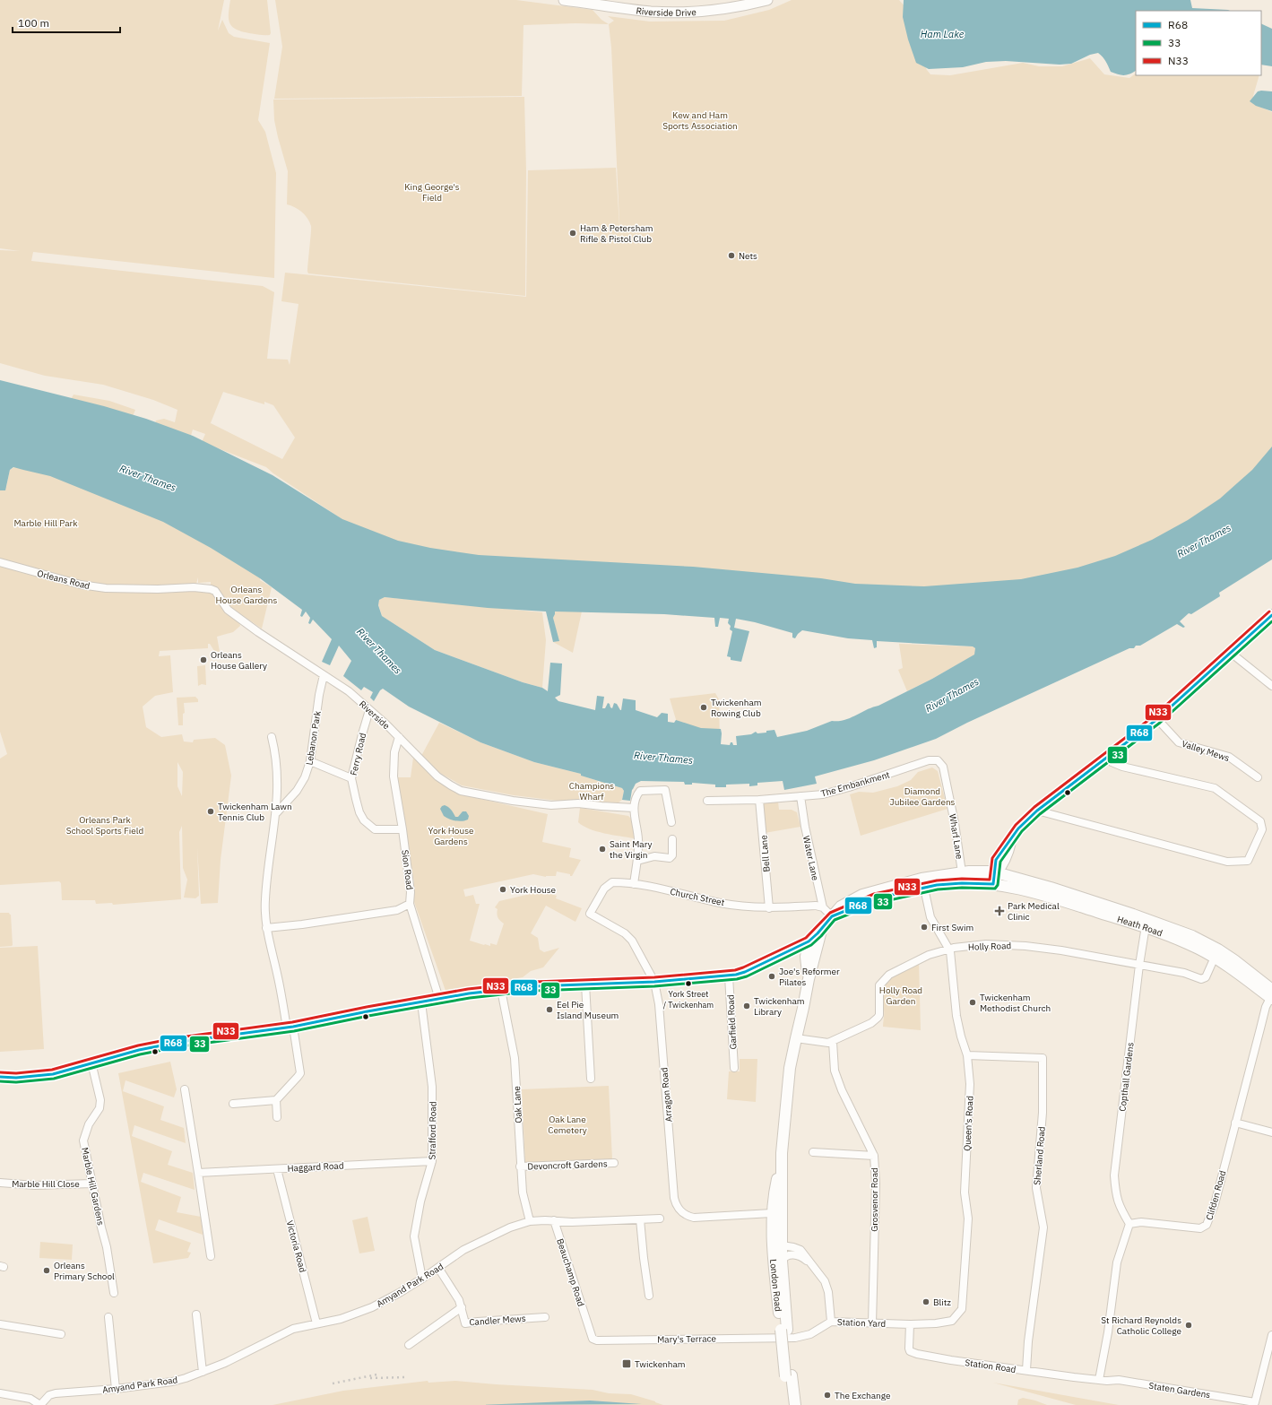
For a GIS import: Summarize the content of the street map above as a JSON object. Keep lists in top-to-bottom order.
{
  "streets": {
    "main road": ["Heath Road", "London Road"],
    "street": [
      "Riverside Drive",
      "Orleans Road",
      "Riverside",
      "Lebanon Park",
      "Valley Mews",
      "Ferry Road",
      "The Embankment",
      "Wharf Lane",
      "Bell Lane",
      "Water Lane",
      "Sion Road",
      "Church Street",
      "Holly Road",
      "Garfield Road",
      "Copthall Gardens",
      "Arragon Road",
      "Oak Lane",
      "Queen's Road",
      "Strafford Road",
      "Sherland Road",
      "Devoncroft Gardens",
      "Haggard Road",
      "Marble Hill Close",
      "Marble Hill Gardens",
      "Clifden Road",
      "Grosvenor Road",
      "Victoria Road",
      "Beauchamp Road",
      "Amyand Park Road",
      "Candler Mews",
      "Station Yard",
      "Mary's Terrace",
      "Station Road",
      "Staten Gardens"
    ]
  },
  "crossings": [
    ["Orleans Road", "Riverside"],
    ["Riverside", "Lebanon Park"],
    ["Riverside", "Ferry Road"],
    ["Riverside", "Sion Road"],
    ["Ferry Road", "Sion Road"],
    ["The Embankment", "Wharf Lane"],
    ["The Embankment", "Bell Lane"],
    ["The Embankment", "Water Lane"],
    ["Wharf Lane", "Heath Road"],
    ["Bell Lane", "Church Street"],
    ["Water Lane", "Church Street"],
    ["Church Street", "Arragon Road"],
    ["Heath Road", "Holly Road"],
    ["Heath Road", "Copthall Gardens"],
    ["Heath Road", "Queen's Road"],
    ["Heath Road", "Clifden Road"],
    ["Heath Road", "London Road"],
    ["Holly Road", "Copthall Gardens"],
    ["Holly Road", "Queen's Road"],
    ["Holly Road", "Grosvenor Road"],
    ["Holly Road", "London Road"],
    ["Copthall Gardens", "Clifden Road"],
    ["Arragon Road", "London Road"],
    ["Oak Lane", "Devoncroft Gardens"],
    ["Oak Lane", "Amyand Park Road"],
    ["Queen's Road", "Sherland Road"],
    ["Queen's Road", "London Road"],
    ["Queen's Road", "Station Yard"],
    ["Queen's Road", "Station Road"],
    ["Strafford Road", "Haggard Road"],
    ["Strafford Road", "Amyand Park Road"],
    ["Sherland Road", "Station Road"],
    ["Haggard Road", "Victoria Road"],
    ["Marble Hill Close", "Marble Hill Gardens"],
    ["Grosvenor Road", "Station Yard"],
    ["Victoria Road", "Amyand Park Road"],
    ["Beauchamp Road", "Amyand Park Road"],
    ["Beauchamp Road", "Mary's Terrace"],
    ["Amyand Park Road", "Candler Mews"],
    ["Station Yard", "Mary's Terrace"],
    ["Station Yard", "Station Road"],
    ["Station Road", "Staten Gardens"]
  ],
  "water": ["Ham Lake", "River Thames"],
  "parks": [
    "Kew and Ham Sports Association",
    "King George's Field",
    "Marble Hill Park",
    "Orleans House Gardens",
    "Champions Wharf",
    "Diamond Jubilee Gardens",
    "Orleans Park School Sports Field",
    "York House Gardens",
    "Holly Road Garden",
    "Oak Lane Cemetery"
  ],
  "places": {
    "other": [
      "Ham & Petersham Rifle & Pistol Club",
      "Nets",
      "Orleans House Gallery",
      "Twickenham Rowing Club",
      "Twickenham Lawn Tennis Club",
      "Saint Mary the Virgin",
      "York House",
      "First Swim",
      "Joe's Reformer Pilates",
      "York Street / Twickenham",
      "Twickenham Methodist Church",
      "Twickenham Library",
      "Eel Pie Island Museum",
      "Orleans Primary School",
      "Blitz",
      "St Richard Reynolds Catholic College",
      "The Exchange"
    ],
    "health": ["Park Medical Clinic"],
    "transit": ["Twickenham"]
  },
  "lines": ["transit line N33", "transit line R68", "transit line 33"],
  "legend": ["R68", "33", "N33"],
  "scale_bar": "100 m"
}
